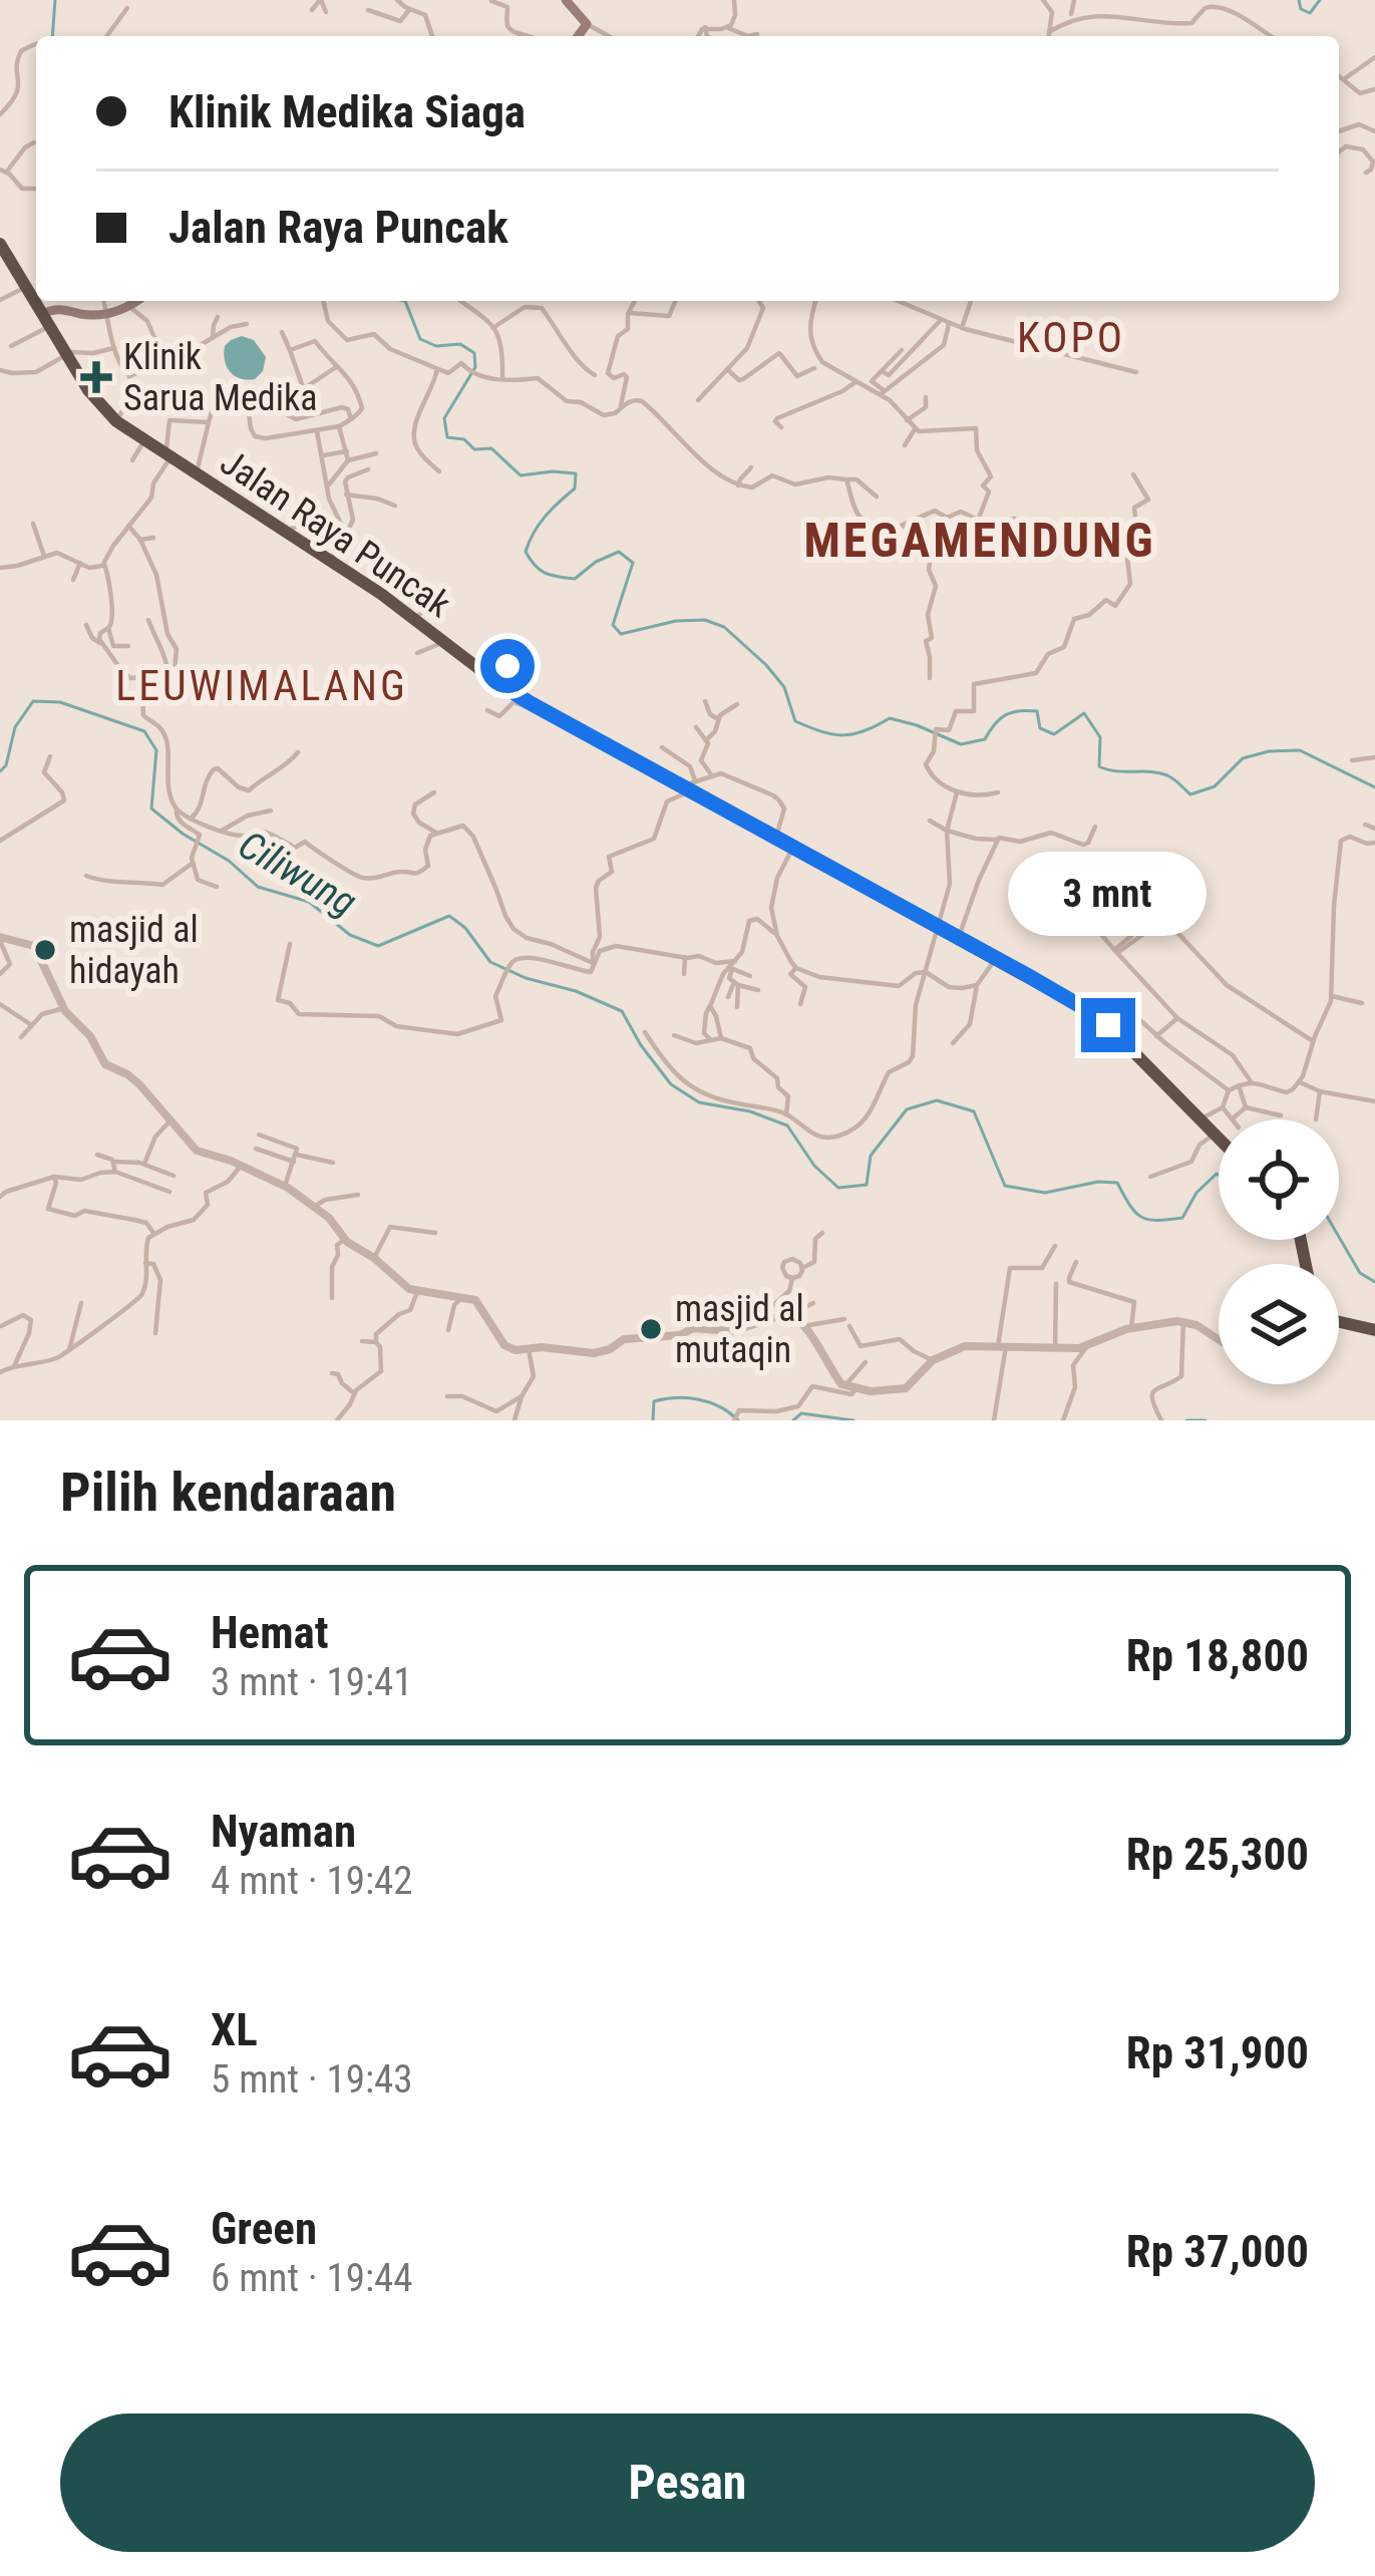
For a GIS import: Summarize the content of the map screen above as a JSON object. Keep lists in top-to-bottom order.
{
  "streets": {
    "highway": ["Jalan Raya Puncak"]
  },
  "districts": ["KOPO", "MEGAMENDUNG", "LEUWIMALANG"],
  "water": ["Ciliwung"],
  "places": {
    "health": ["Klinik Sarua Medika"],
    "other": ["masjid al hidayah", "masjid al mutaqin"]
  },
  "page": {
    "banner": ["Klinik Medika Siaga", "Jalan Raya Puncak"],
    "bubble": "3 mnt",
    "heading": "Pilih kendaraan",
    "list": [
      {
        "name": "Hemat",
        "note": "3 mnt · 19:41",
        "value": "Rp 18,800"
      },
      {
        "name": "Nyaman",
        "note": "4 mnt · 19:42",
        "value": "Rp 25,300"
      },
      {
        "name": "XL",
        "note": "5 mnt · 19:43",
        "value": "Rp 31,900"
      },
      {
        "name": "Green",
        "note": "6 mnt · 19:44",
        "value": "Rp 37,000"
      }
    ],
    "buttons": "Pesan"
  }
}
